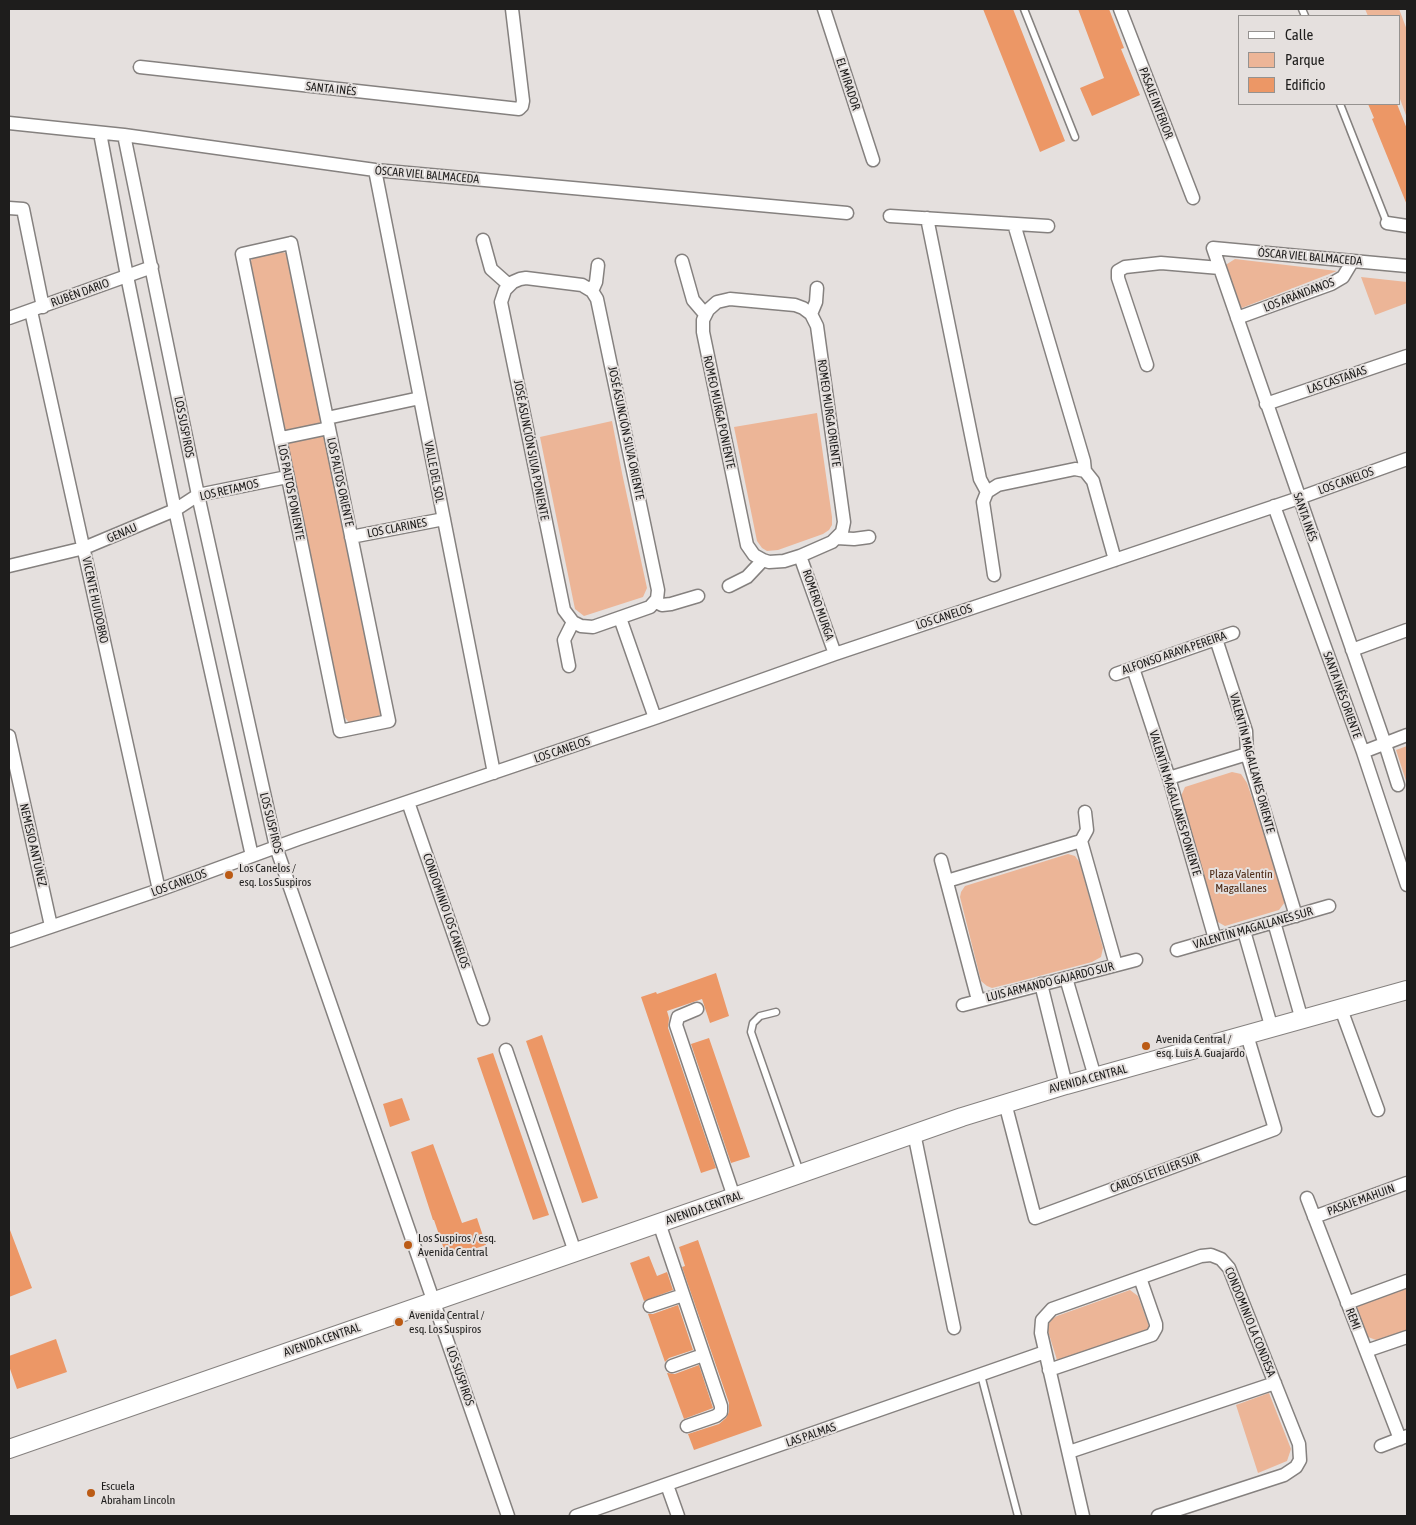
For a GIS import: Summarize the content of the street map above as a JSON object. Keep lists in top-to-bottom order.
{
  "streets": {
    "street": [
      "EL MIRADOR",
      "SANTA INÉS",
      "PASAJE INTERIOR",
      "ÓSCAR VIEL BALMACEDA",
      "RUBÉN DARIO",
      "LOS ARÁNDANOS",
      "LAS CASTAÑAS",
      "ROMEO MURGA PONIENTE",
      "ROMEO MURGA ORIENTE",
      "LOS SUSPIROS",
      "JOSÉ ASUNCIÓN SILVA ORIENTE",
      "JOSÉ ASUNCIÓN SILVA PONIENTE",
      "VALLE DEL SOL",
      "LOS CANELOS",
      "LOS PALTOS ORIENTE",
      "LOS RETAMOS",
      "LOS PALTOS PONIENTE",
      "LOS CLARINES",
      "GENAU",
      "VICENTE HUIDOBRO",
      "ROMERO MURGA",
      "ALFONSO ARAYA PEREIRA",
      "SANTA INÉS ORIENTE",
      "VALENTÍN MAGALLANES ORIENTE",
      "VALENTÍN MAGALLANES PONIENTE",
      "NEMESIO ANTÚNEZ",
      "CONDOMINIO LOS CANELOS",
      "VALENTÍN MAGALLANES SUR",
      "LUIS ARMANDO GAJARDO SUR",
      "AVENIDA CENTRAL",
      "CARLOS LETELIER SUR",
      "PASAJE MAHUIN",
      "REMI",
      "CONDOMINIO LA CONDESA",
      "LAS PALMAS"
    ]
  },
  "crossings": [
    ["SANTA INÉS", "ÓSCAR VIEL BALMACEDA"],
    ["SANTA INÉS", "LOS ARÁNDANOS"],
    ["SANTA INÉS", "LAS CASTAÑAS"],
    ["SANTA INÉS", "LOS CANELOS"],
    ["ÓSCAR VIEL BALMACEDA", "LOS ARÁNDANOS"],
    ["ÓSCAR VIEL BALMACEDA", "LOS SUSPIROS"],
    ["ÓSCAR VIEL BALMACEDA", "VALLE DEL SOL"],
    ["RUBÉN DARIO", "LOS SUSPIROS"],
    ["RUBÉN DARIO", "VICENTE HUIDOBRO"],
    ["LOS SUSPIROS", "LOS CANELOS"],
    ["LOS SUSPIROS", "LOS RETAMOS"],
    ["LOS SUSPIROS", "GENAU"],
    ["LOS SUSPIROS", "AVENIDA CENTRAL"],
    ["VALLE DEL SOL", "LOS CANELOS"],
    ["VALLE DEL SOL", "LOS CLARINES"],
    ["LOS CANELOS", "VICENTE HUIDOBRO"],
    ["LOS CANELOS", "ROMERO MURGA"],
    ["LOS CANELOS", "SANTA INÉS ORIENTE"],
    ["LOS CANELOS", "NEMESIO ANTÚNEZ"],
    ["LOS CANELOS", "CONDOMINIO LOS CANELOS"],
    ["LOS PALTOS ORIENTE", "LOS PALTOS PONIENTE"],
    ["LOS PALTOS ORIENTE", "LOS CLARINES"],
    ["LOS RETAMOS", "LOS PALTOS PONIENTE"],
    ["LOS RETAMOS", "GENAU"],
    ["GENAU", "VICENTE HUIDOBRO"],
    ["ALFONSO ARAYA PEREIRA", "VALENTÍN MAGALLANES ORIENTE"],
    ["ALFONSO ARAYA PEREIRA", "VALENTÍN MAGALLANES PONIENTE"],
    ["VALENTÍN MAGALLANES ORIENTE", "VALENTÍN MAGALLANES SUR"],
    ["VALENTÍN MAGALLANES PONIENTE", "VALENTÍN MAGALLANES SUR"],
    ["AVENIDA CENTRAL", "CARLOS LETELIER SUR"],
    ["PASAJE MAHUIN", "REMI"],
    ["CONDOMINIO LA CONDESA", "LAS PALMAS"]
  ],
  "parks": ["Plaza Valentín Magallanes"],
  "places": [
    "Los Canelos / esq. Los Suspiros",
    "Avenida Central / esq. Luis A. Guajardo",
    "Los Suspiros / esq. Avenida Central",
    "Avenida Central / esq. Los Suspiros",
    "Escuela Abraham Lincoln"
  ],
  "legend": ["Calle", "Parque", "Edificio"]
}
